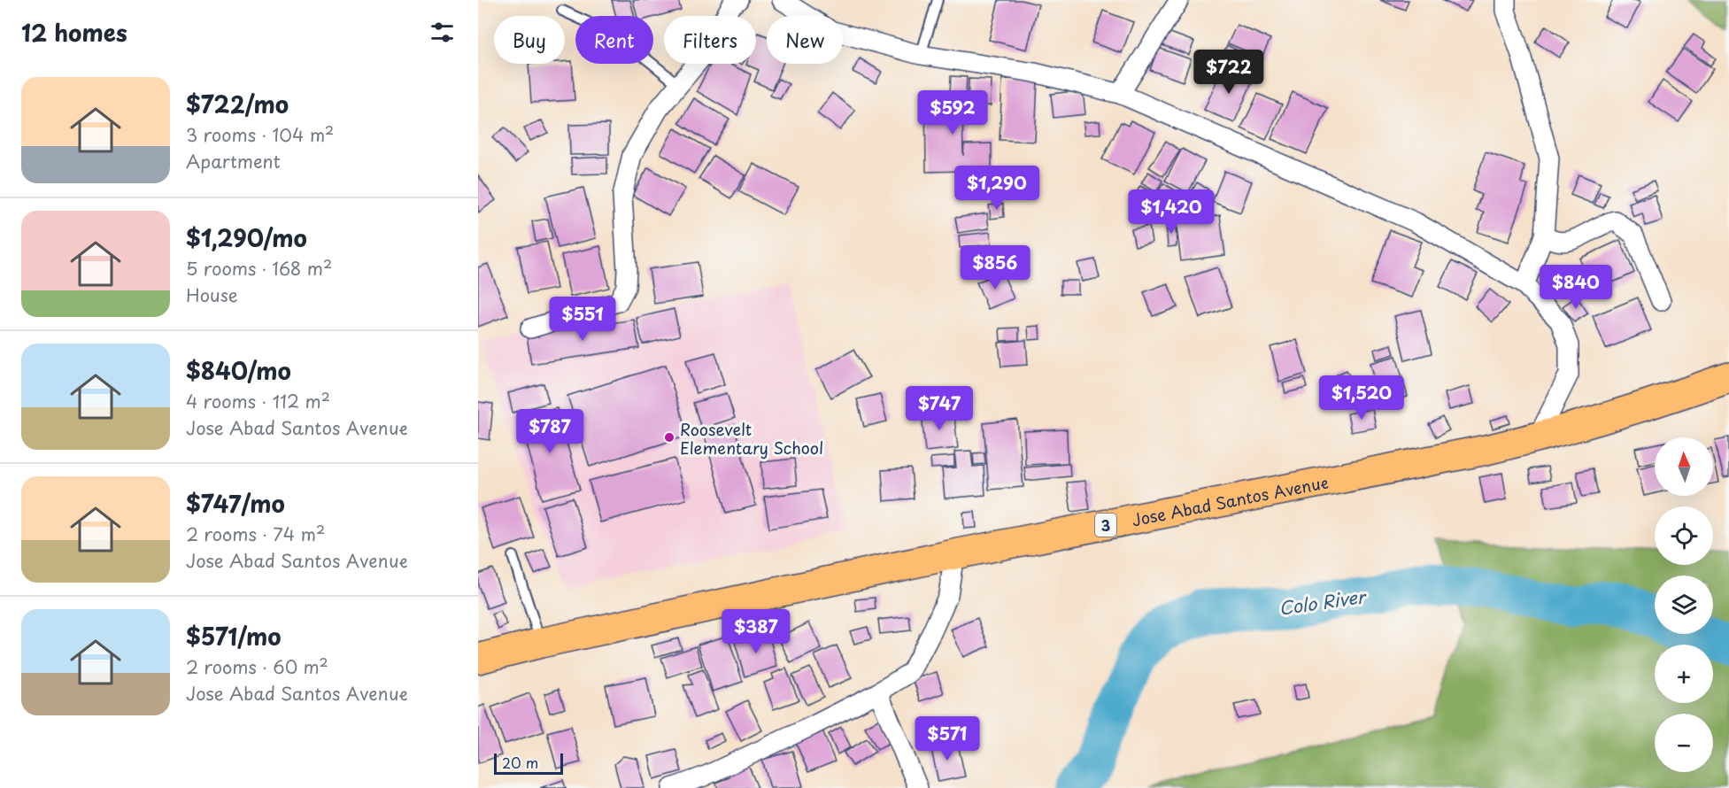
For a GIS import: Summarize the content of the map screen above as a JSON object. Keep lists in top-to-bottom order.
{
  "streets": {
    "highway": ["Jose Abad Santos Avenue", "3"]
  },
  "water": ["Colo River"],
  "places": ["Roosevelt Elementary School"],
  "scale_bar": "20 m",
  "north": "top",
  "page": {
    "heading": "12 homes",
    "chip": [
      "Buy",
      "Rent",
      "Filters",
      "New"
    ],
    "price": [
      "$722",
      "$592",
      "$1,290",
      "$1,420",
      "$856",
      "$840",
      "$551",
      "$1,520",
      "$747",
      "$787",
      "$387",
      "$571"
    ],
    "list": [
      {
        "name": "$722/mo",
        "note": "3 rooms · 104 m² · Apartment"
      },
      {
        "name": "$1,290/mo",
        "note": "5 rooms · 168 m² · House"
      },
      {
        "name": "$840/mo",
        "note": "4 rooms · 112 m² · Jose Abad Santos Avenue"
      },
      {
        "name": "$747/mo",
        "note": "2 rooms · 74 m² · Jose Abad Santos Avenue"
      },
      {
        "name": "$571/mo",
        "note": "2 rooms · 60 m² · Jose Abad Santos Avenue"
      }
    ],
    "map_buttons": ["+", "−"],
    "scale": "20 m"
  }
}
